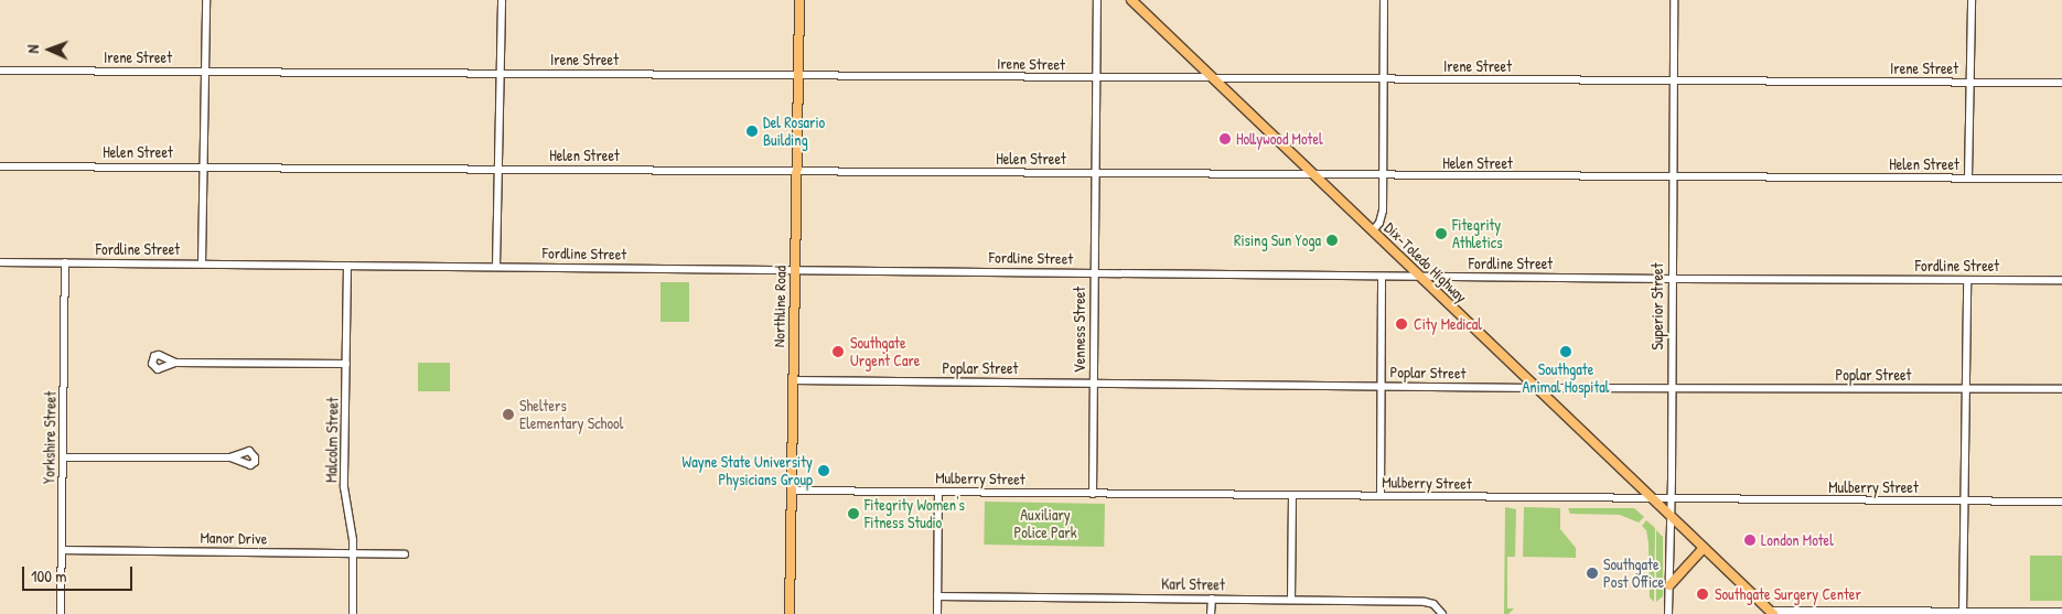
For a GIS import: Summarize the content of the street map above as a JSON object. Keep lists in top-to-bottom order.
{
  "streets": {
    "main road": ["Dix-Toledo Highway", "Northline Road"],
    "street": [
      "Irene Street",
      "Helen Street",
      "Fordline Street",
      "Superior Street",
      "Venness Street",
      "Poplar Street",
      "Yorkshire Street",
      "Malcolm Street",
      "Mulberry Street",
      "Manor Drive",
      "Karl Street"
    ]
  },
  "crossings": [
    ["Irene Street", "Dix-Toledo Highway"],
    ["Irene Street", "Northline Road"],
    ["Irene Street", "Superior Street"],
    ["Irene Street", "Venness Street"],
    ["Helen Street", "Dix-Toledo Highway"],
    ["Helen Street", "Northline Road"],
    ["Helen Street", "Superior Street"],
    ["Helen Street", "Venness Street"],
    ["Fordline Street", "Dix-Toledo Highway"],
    ["Fordline Street", "Northline Road"],
    ["Fordline Street", "Superior Street"],
    ["Fordline Street", "Venness Street"],
    ["Fordline Street", "Yorkshire Street"],
    ["Fordline Street", "Malcolm Street"],
    ["Dix-Toledo Highway", "Superior Street"],
    ["Dix-Toledo Highway", "Poplar Street"],
    ["Dix-Toledo Highway", "Mulberry Street"],
    ["Northline Road", "Poplar Street"],
    ["Northline Road", "Mulberry Street"],
    ["Superior Street", "Poplar Street"],
    ["Superior Street", "Mulberry Street"],
    ["Venness Street", "Poplar Street"],
    ["Venness Street", "Mulberry Street"],
    ["Yorkshire Street", "Manor Drive"],
    ["Malcolm Street", "Manor Drive"]
  ],
  "parks": ["Auxiliary Police Park"],
  "places": [
    "Del Rosario Building",
    "Hollywood Motel",
    "Fitegrity Athletics",
    "Rising Sun Yoga",
    "City Medical",
    "Southgate Urgent Care",
    "Southgate Animal Hospital",
    "Shelters Elementary School",
    "Wayne State University Physicians Group",
    "Fitegrity Women's Fitness Studio",
    "London Motel",
    "Southgate Post Office",
    "Southgate Surgery Center"
  ],
  "scale_bar": "100 m",
  "north": "left"
}
